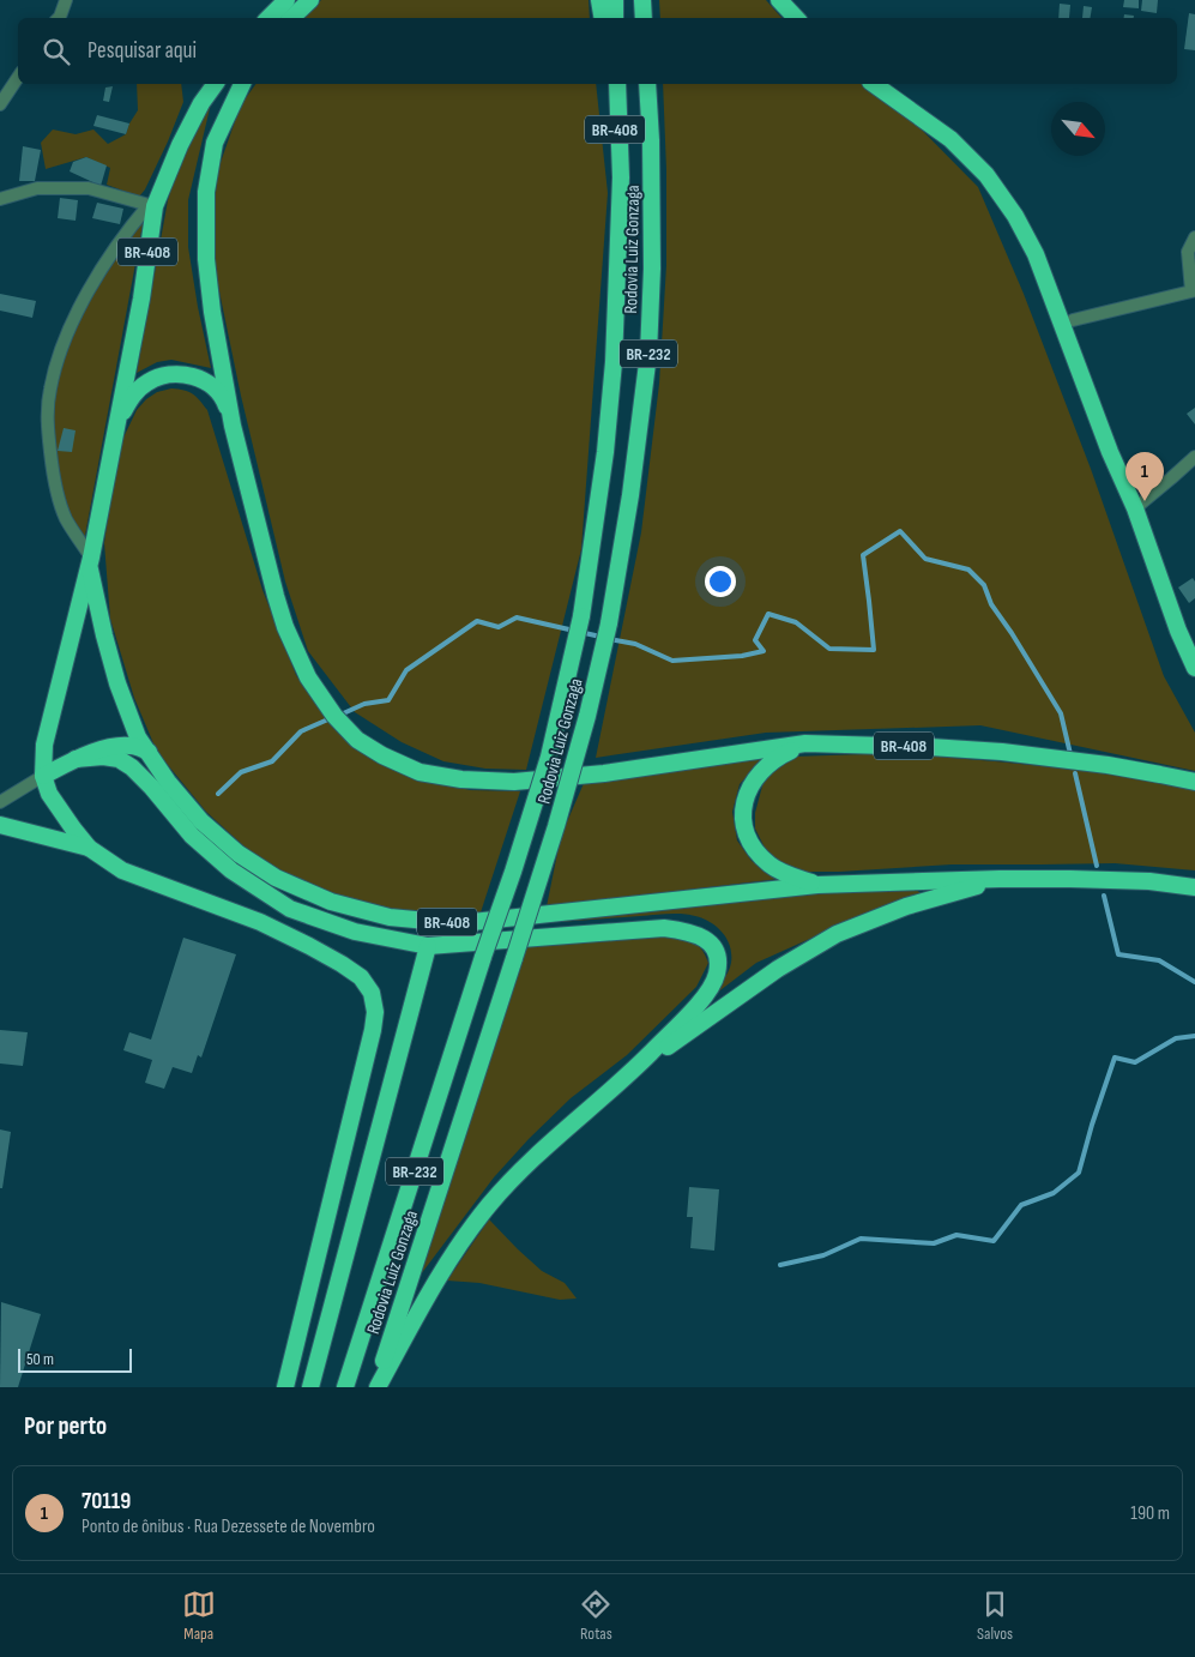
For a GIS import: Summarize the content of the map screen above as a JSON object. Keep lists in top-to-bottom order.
{
  "streets": {
    "highway": ["BR-408", "Rodovia Luiz Gonzaga", "BR-232"]
  },
  "crossings": [
    ["BR-408", "Rodovia Luiz Gonzaga"]
  ],
  "scale_bar": "50 m",
  "north": "bottom right",
  "page": {
    "search": "Pesquisar aqui",
    "pins": "1",
    "scale": "50 m",
    "heading": "Por perto",
    "list": [
      {
        "mark": "1",
        "name": "70119",
        "note": "Ponto de ônibus · Rua Dezessete de Novembro",
        "value": "190 m"
      }
    ],
    "nav": ["Mapa", "Rotas", "Salvos"]
  }
}
